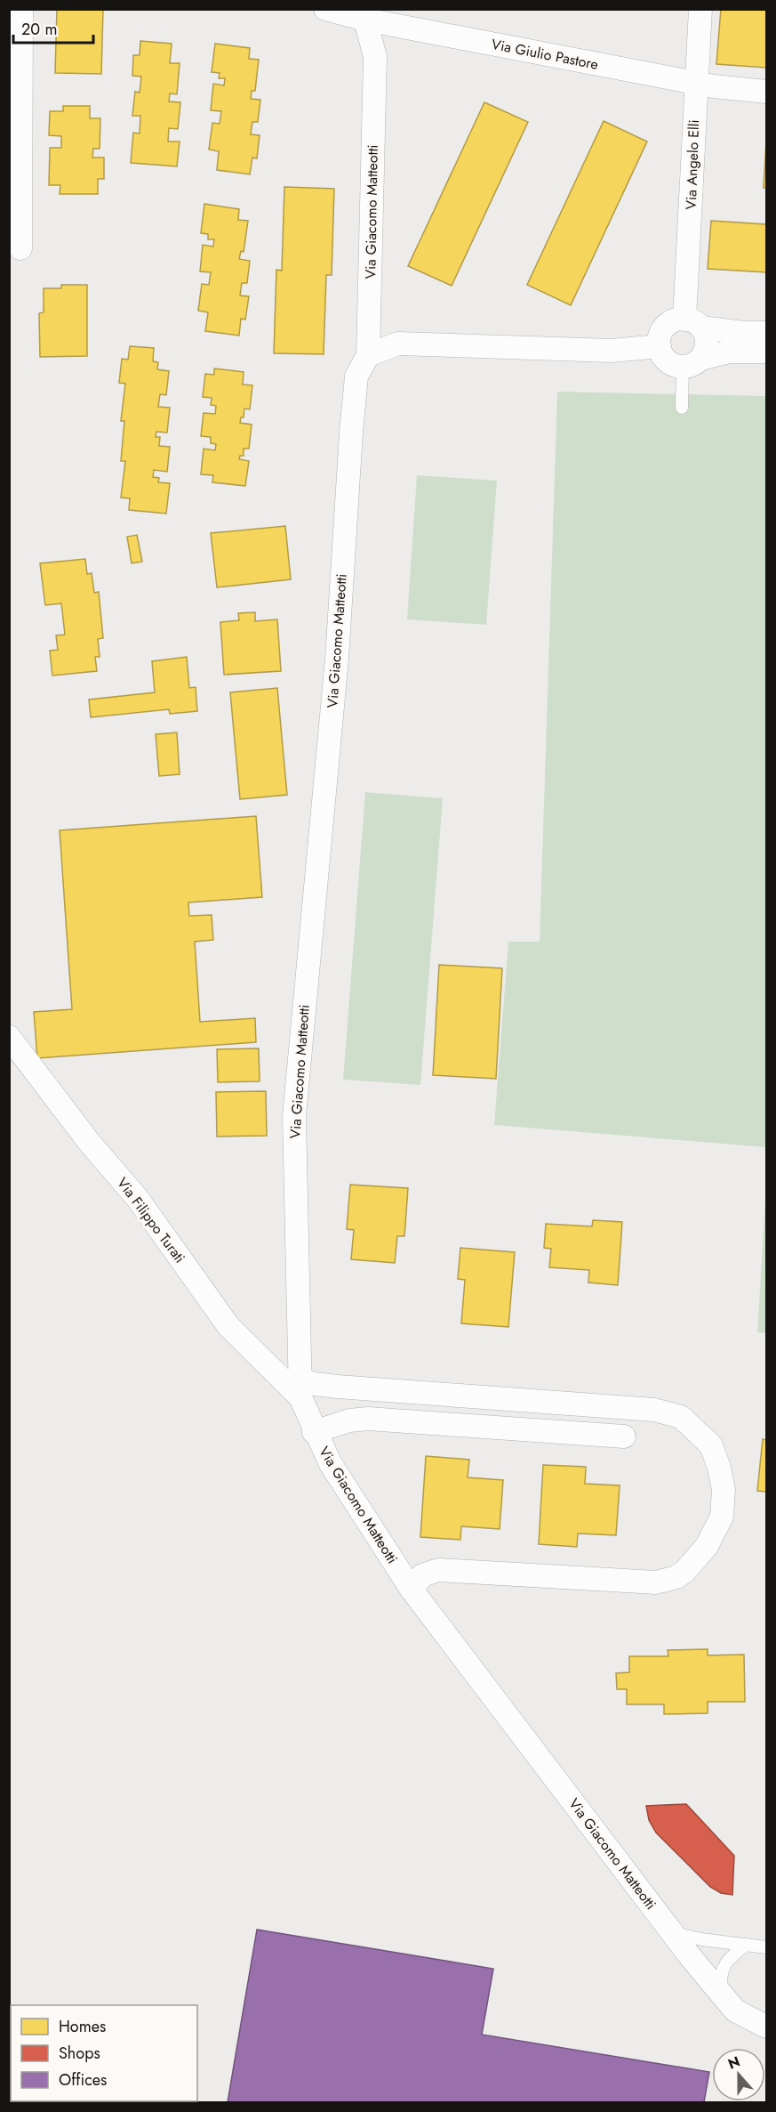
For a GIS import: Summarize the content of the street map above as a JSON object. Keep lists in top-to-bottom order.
{
  "streets": {
    "street": [
      "Via Giulio Pastore",
      "Via Angelo Elli",
      "Via Giacomo Matteotti",
      "Via Filippo Turati"
    ]
  },
  "crossings": [
    ["Via Giulio Pastore", "Via Angelo Elli"],
    ["Via Giulio Pastore", "Via Giacomo Matteotti"],
    ["Via Giacomo Matteotti", "Via Filippo Turati"]
  ],
  "legend": ["Homes", "Shops", "Offices"],
  "scale_bar": "20 m",
  "north": "top"
}
